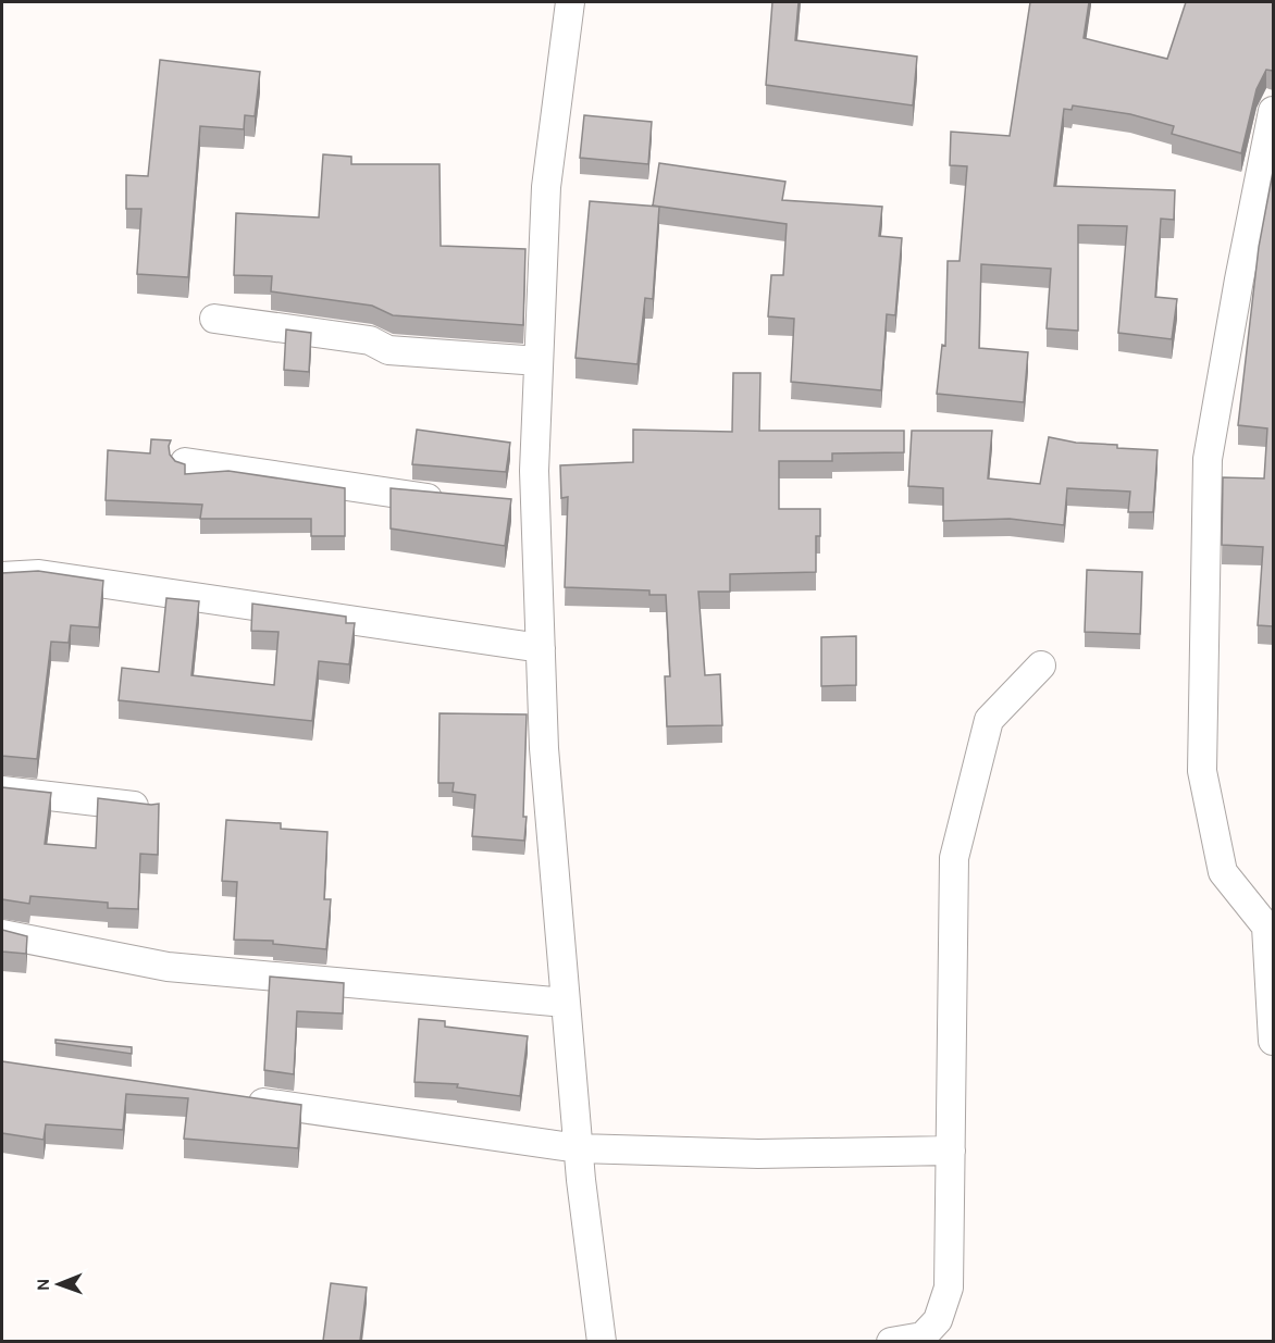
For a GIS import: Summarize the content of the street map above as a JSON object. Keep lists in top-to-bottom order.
{
  "north": "left"
}
